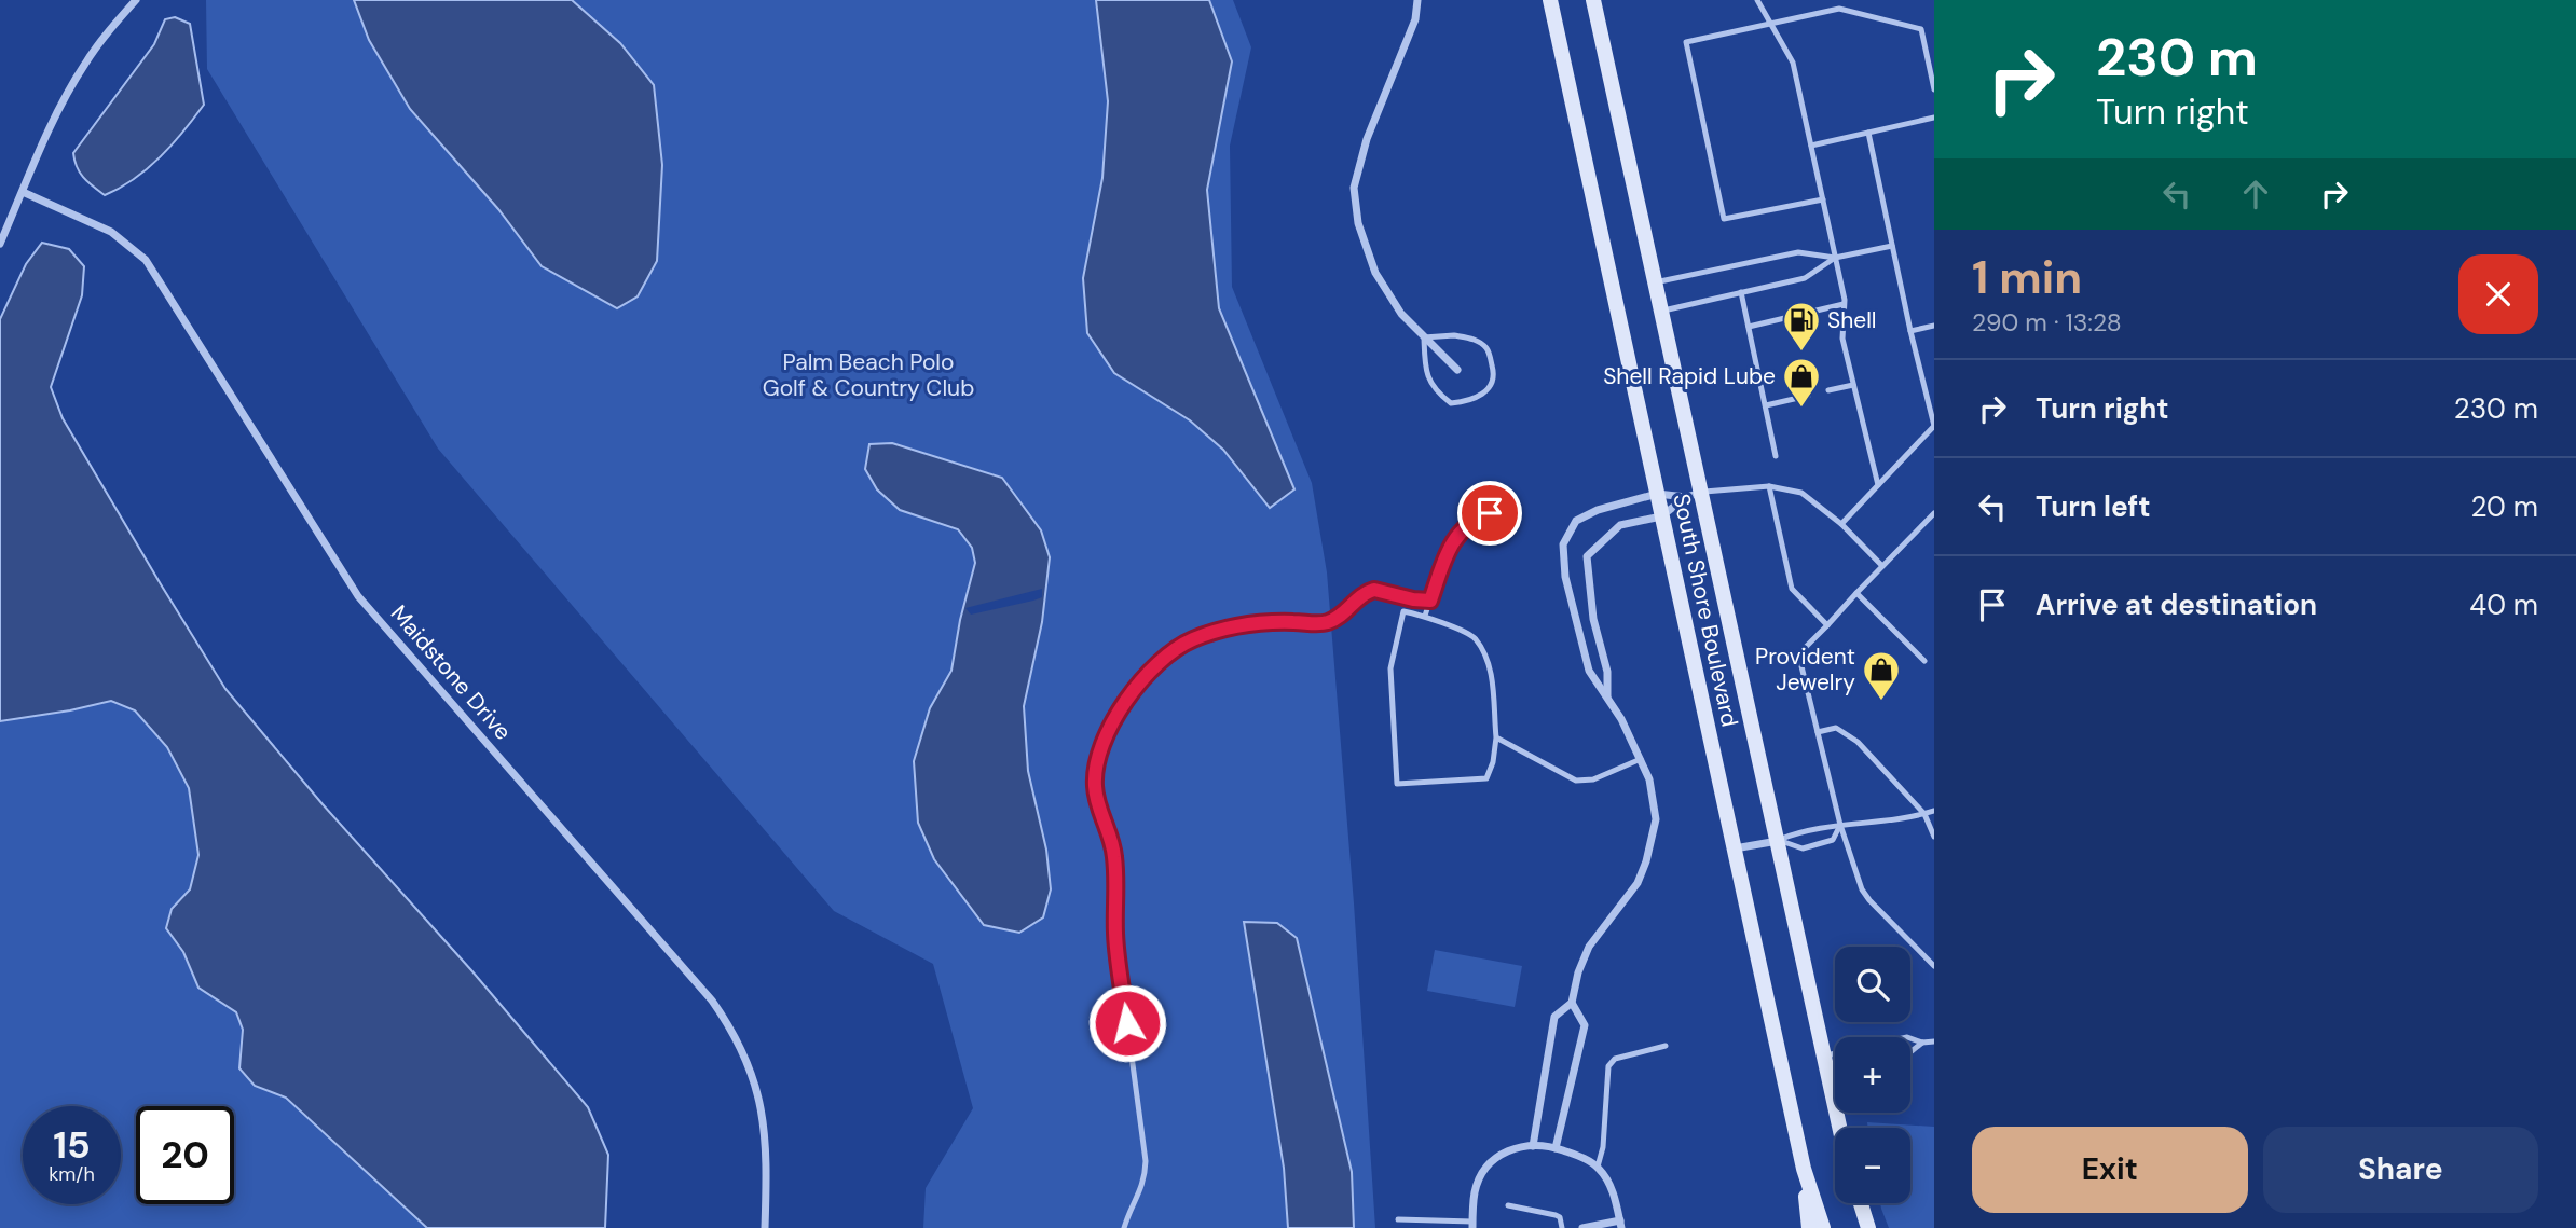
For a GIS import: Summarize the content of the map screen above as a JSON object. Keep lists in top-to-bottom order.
{
  "streets": {
    "street": ["South Shore Boulevard", "Maidstone Drive"]
  },
  "parks": ["Palm Beach Polo Golf & Country Club"],
  "places": {
    "fuel station": ["Shell"],
    "shop": ["Shell Rapid Lube", "Provident Jewelry"]
  },
  "page": {
    "turn": ["230 m", "Turn right"],
    "heading": ["1 min", "290 m · 13:28"],
    "list": [
      {
        "name": "Turn right",
        "value": "230 m"
      },
      {
        "name": "Turn left",
        "value": "20 m"
      },
      {
        "name": "Arrive at destination",
        "value": "40 m"
      }
    ],
    "map_buttons": ["+", "−"],
    "speed": "15 km/h",
    "limit": "20",
    "buttons": ["Exit", "Share"]
  }
}
